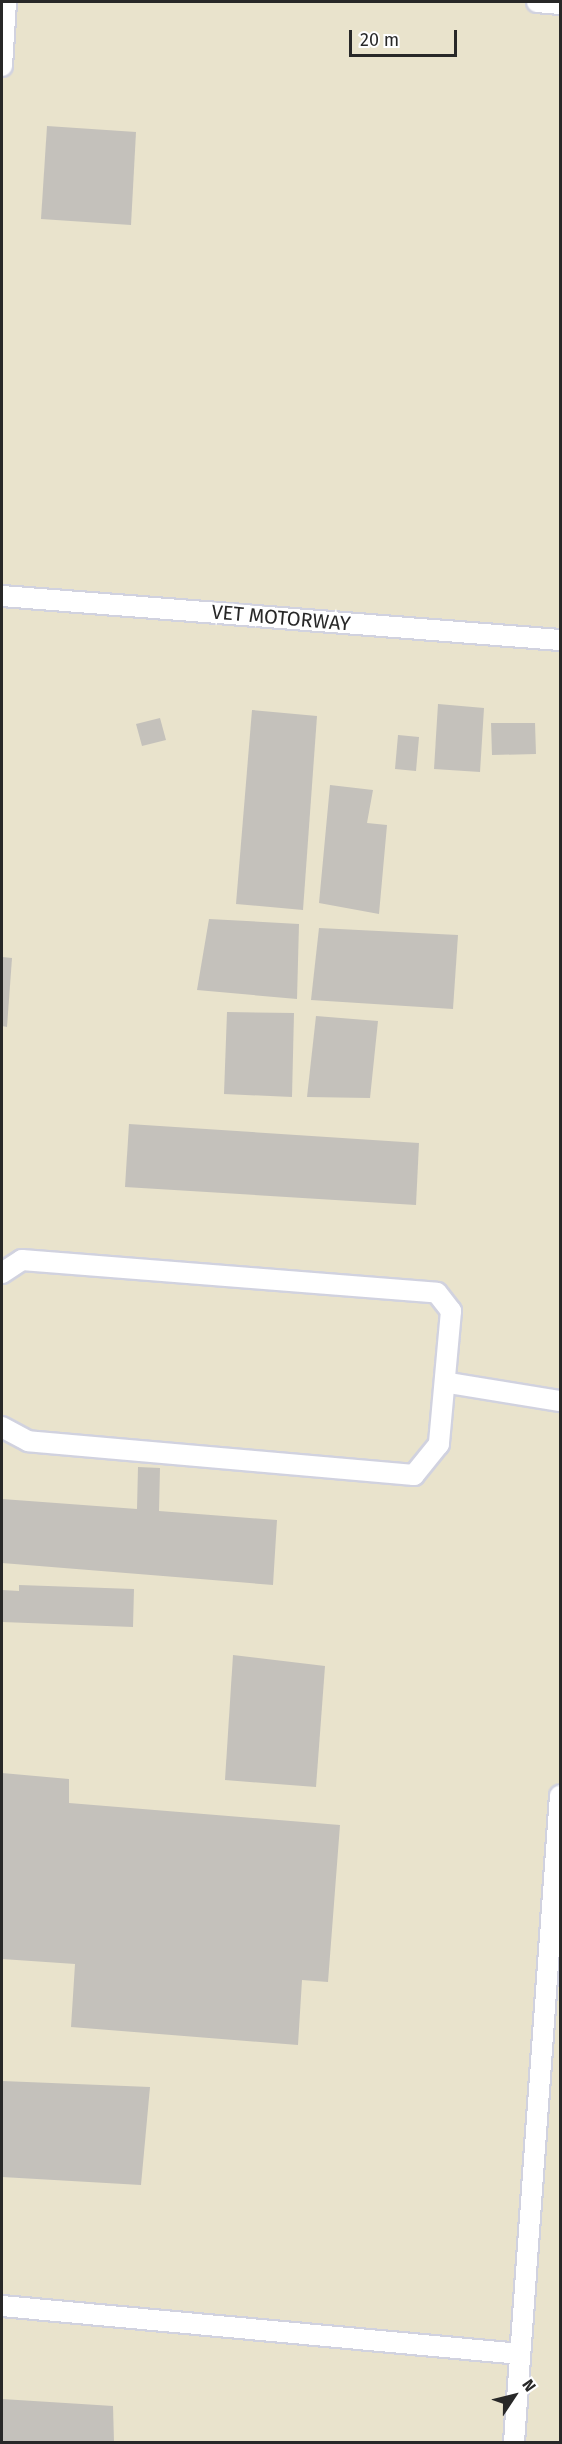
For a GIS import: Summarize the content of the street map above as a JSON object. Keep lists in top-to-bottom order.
{
  "streets": {
    "lane": ["VET MOTORWAY"]
  },
  "scale_bar": "20 m",
  "north": "top right"
}
